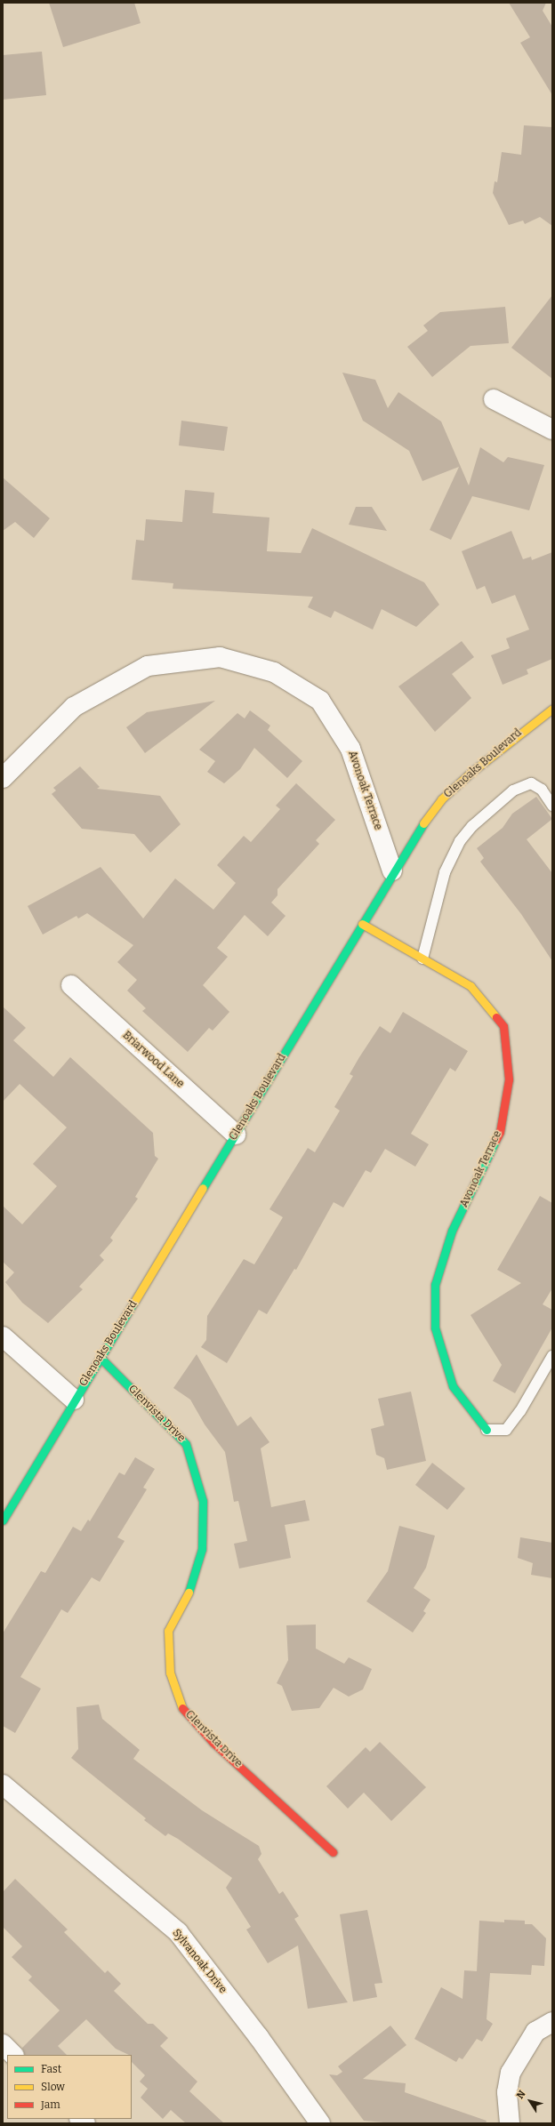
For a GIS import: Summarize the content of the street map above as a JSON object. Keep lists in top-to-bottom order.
{
  "streets": {
    "street": [
      "Glenoaks Boulevard",
      "Avonoak Terrace",
      "Briarwood Lane",
      "Glenvista Drive",
      "Sylvanoak Drive"
    ]
  },
  "crossings": [
    ["Glenoaks Boulevard", "Avonoak Terrace"],
    ["Glenoaks Boulevard", "Briarwood Lane"],
    ["Glenoaks Boulevard", "Glenvista Drive"]
  ],
  "legend": ["Fast", "Slow", "Jam"],
  "north": "top left"
}
